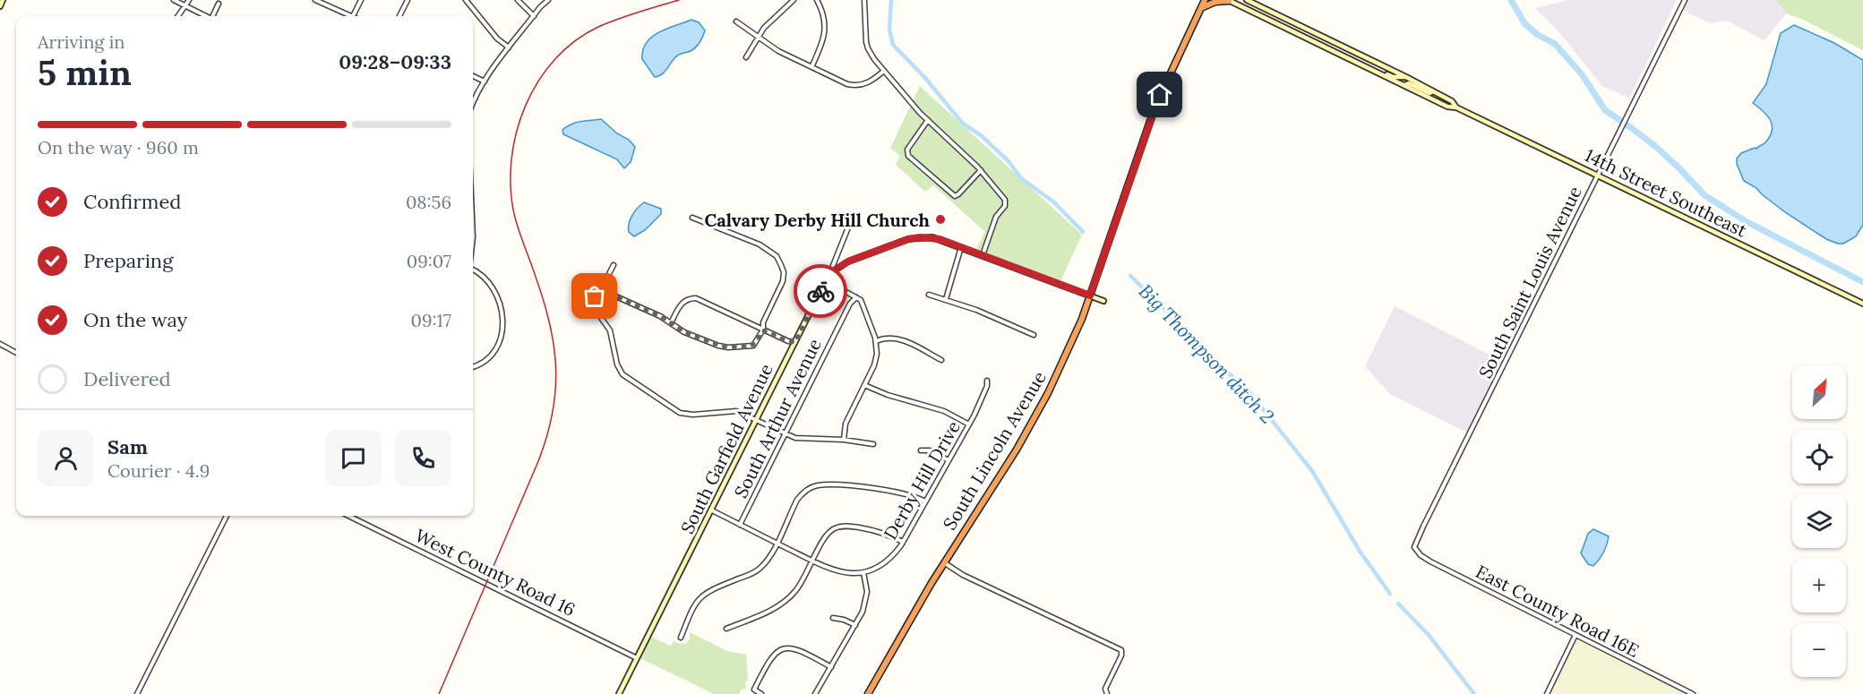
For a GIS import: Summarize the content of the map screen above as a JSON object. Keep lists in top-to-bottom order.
{
  "streets": {
    "highway": ["South Lincoln Avenue"],
    "main road": ["14th Street Southeast", "South Garfield Avenue"],
    "street": [
      "South Saint Louis Avenue",
      "South Arthur Avenue",
      "Derby Hill Drive",
      "West County Road 16",
      "East County Road 16E"
    ]
  },
  "crossings": [
    ["14th Street Southeast", "South Saint Louis Avenue"],
    ["South Saint Louis Avenue", "East County Road 16E"],
    ["South Arthur Avenue", "Derby Hill Drive"],
    ["South Garfield Avenue", "Derby Hill Drive"],
    ["South Garfield Avenue", "West County Road 16"]
  ],
  "water": ["Big Thompson ditch 2"],
  "places": ["Calvary Derby Hill Church"],
  "north": "top right",
  "page": {
    "heading": ["5 min", "Arriving in", "09:28–09:33"],
    "panel": ["Sam", "Courier · 4.9"],
    "bar": "On the way · 960 m",
    "list": [
      ["Confirmed", "08:56"],
      ["Preparing", "09:07"],
      ["On the way", "09:17"],
      "Delivered"
    ],
    "map_buttons": ["+", "−"]
  }
}
